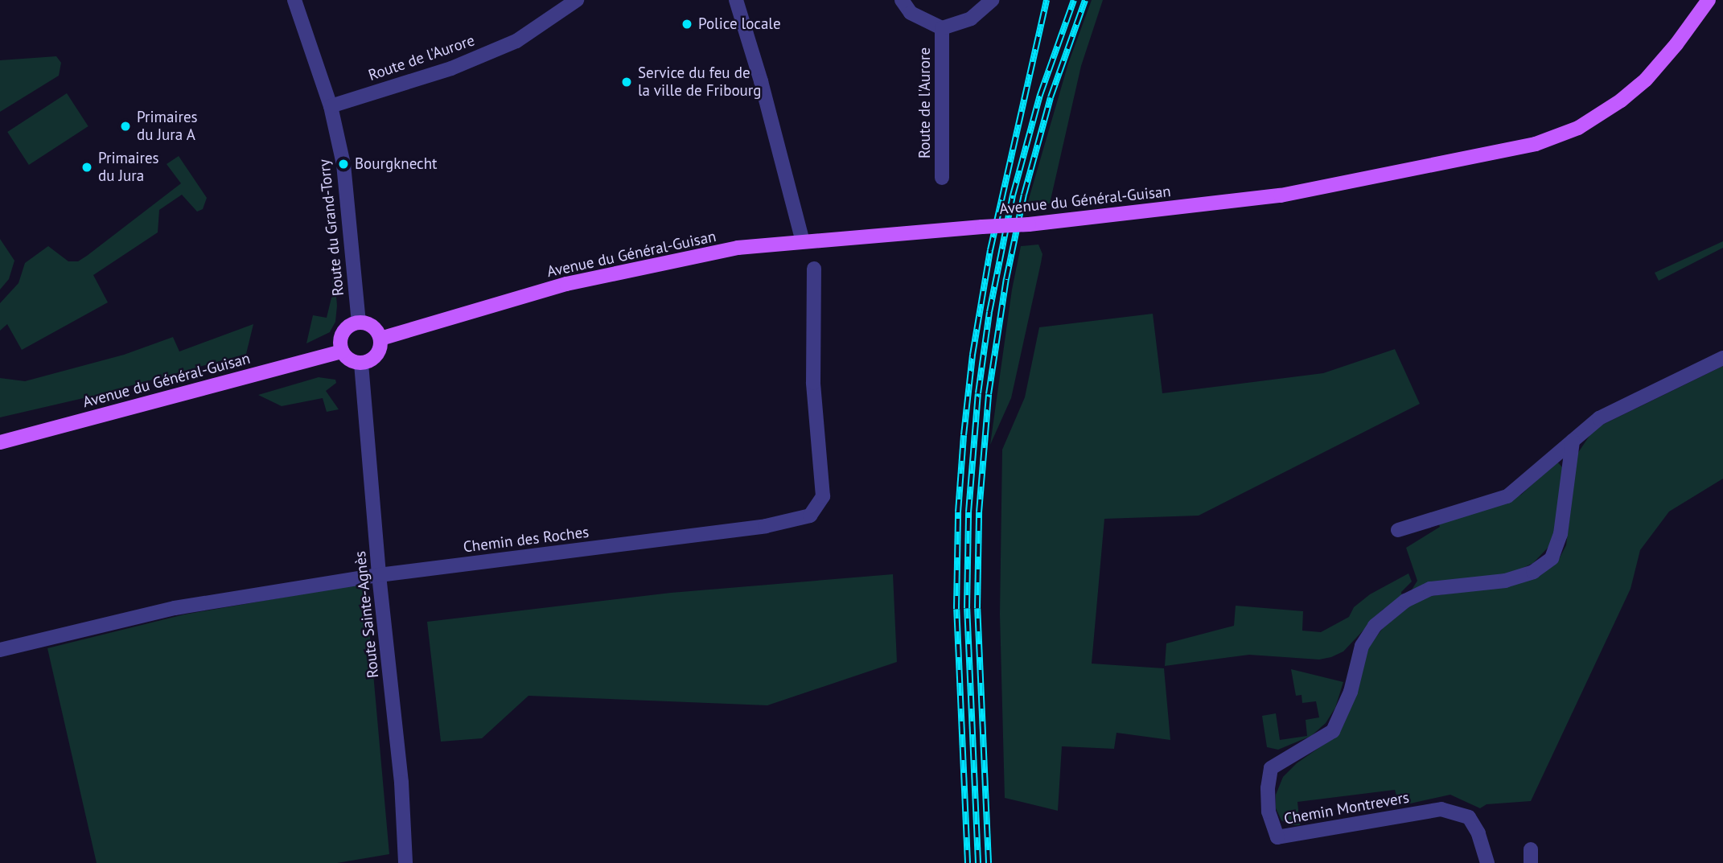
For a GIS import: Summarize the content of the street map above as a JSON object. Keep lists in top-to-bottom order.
{
  "streets": {
    "main road": ["Avenue du Général-Guisan"],
    "street": [
      "Route de l'Aurore",
      "Route du Grand-Torry",
      "Chemin des Roches",
      "Route Sainte-Agnès",
      "Chemin Montrevers"
    ]
  },
  "crossings": [
    ["Route de l'Aurore", "Route du Grand-Torry"],
    ["Avenue du Général-Guisan", "Route du Grand-Torry"],
    ["Avenue du Général-Guisan", "Route Sainte-Agnès"],
    ["Route du Grand-Torry", "Route Sainte-Agnès"],
    ["Chemin des Roches", "Route Sainte-Agnès"]
  ],
  "places": [
    "Police locale",
    "Service du feu de la ville de Fribourg",
    "Primaires du Jura A",
    "Bourgknecht",
    "Primaires du Jura"
  ]
}
